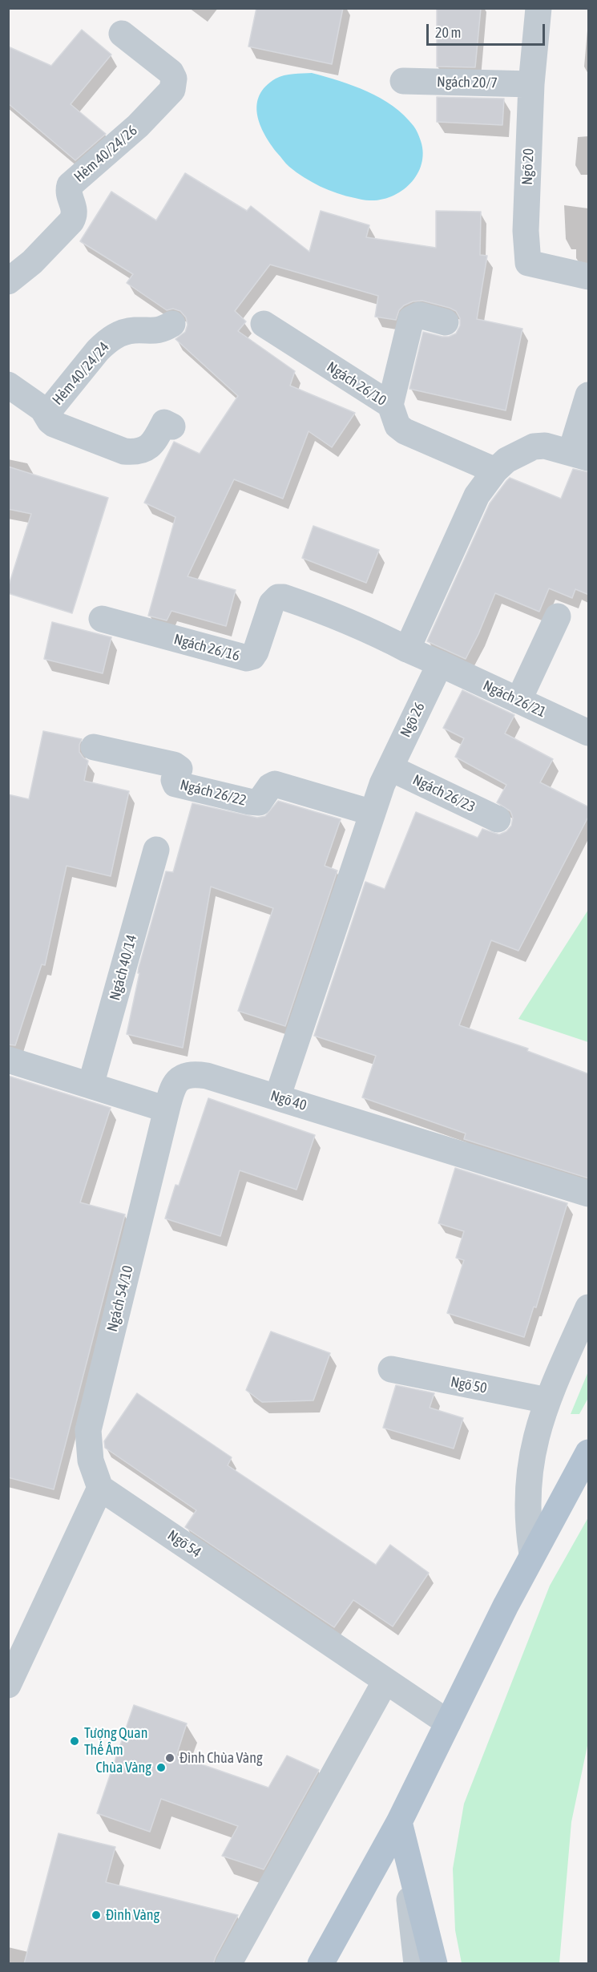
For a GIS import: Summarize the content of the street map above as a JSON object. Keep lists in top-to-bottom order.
{
  "streets": {
    "street": [
      "Ngách 20/7",
      "Hẻm 40/24/26",
      "Ngõ 20",
      "Hẻm 40/24/24",
      "Ngách 26/10",
      "Ngách 26/16",
      "Ngách 26/21",
      "Ngõ 26",
      "Ngách 26/22",
      "Ngách 26/23",
      "Ngách 40/14",
      "Ngõ 40",
      "Ngách 54/10",
      "Ngõ 50",
      "Ngõ 54"
    ]
  },
  "crossings": [
    ["Ngách 20/7", "Ngõ 20"],
    ["Ngách 26/21", "Ngõ 26"],
    ["Ngõ 26", "Ngách 26/22"],
    ["Ngõ 26", "Ngách 26/23"],
    ["Ngõ 26", "Ngõ 40"],
    ["Ngõ 40", "Ngách 54/10"],
    ["Ngách 54/10", "Ngõ 54"]
  ],
  "places": [
    "Tượng Quan Thế Âm",
    "Đình Chùa Vàng",
    "Chùa Vàng",
    "Đình Vàng"
  ],
  "scale_bar": "20 m"
}
